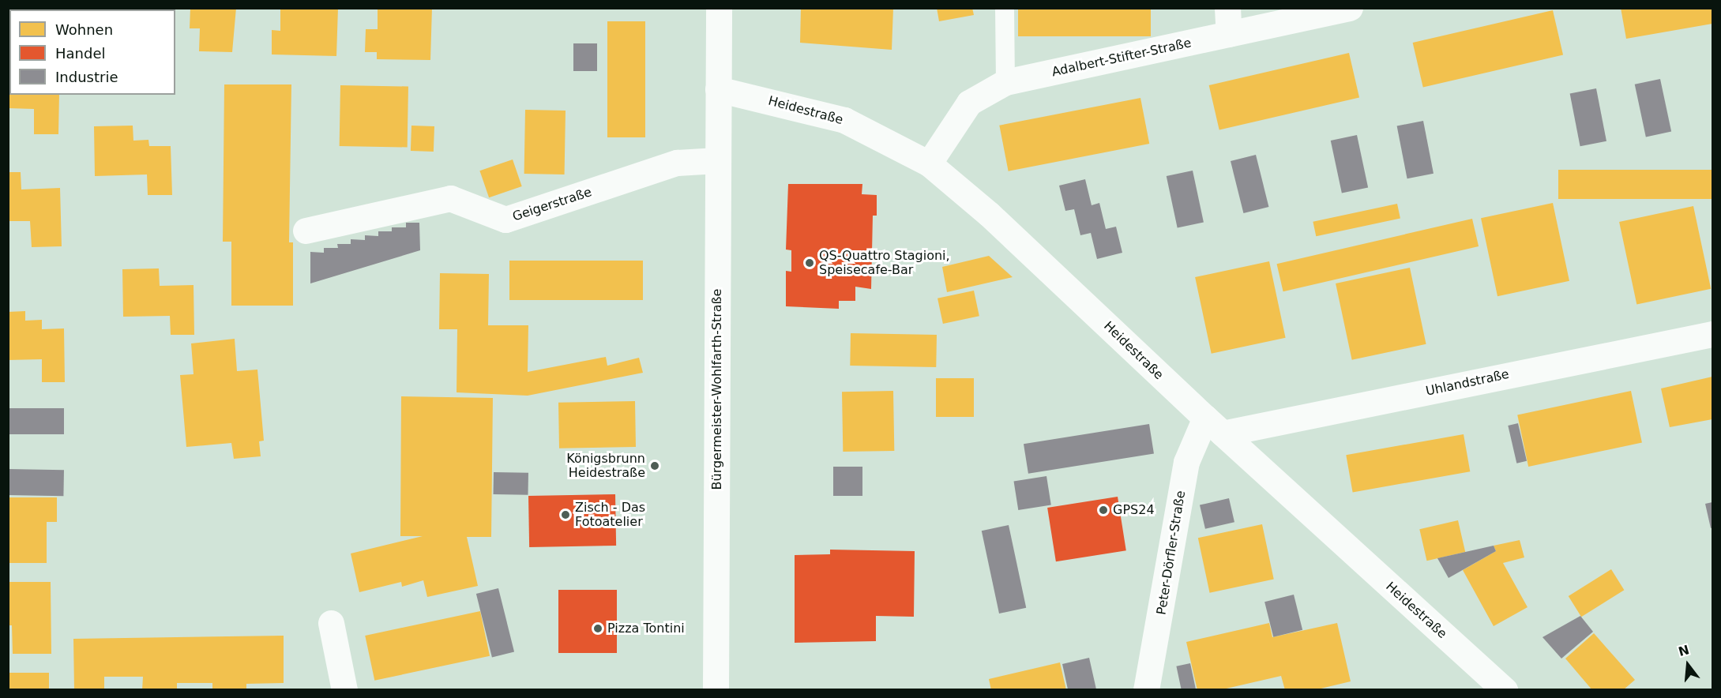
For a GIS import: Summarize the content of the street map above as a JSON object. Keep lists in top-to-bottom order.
{
  "streets": {
    "street": [
      "Adalbert-Stifter-Straße",
      "Heidestraße",
      "Geigerstraße",
      "Uhlandstraße",
      "Bürgermeister-Wohlfarth-Straße",
      "Peter-Dörfler-Straße"
    ]
  },
  "crossings": [
    ["Adalbert-Stifter-Straße", "Heidestraße"],
    ["Heidestraße", "Uhlandstraße"],
    ["Heidestraße", "Bürgermeister-Wohlfarth-Straße"],
    ["Heidestraße", "Peter-Dörfler-Straße"],
    ["Geigerstraße", "Bürgermeister-Wohlfarth-Straße"],
    ["Uhlandstraße", "Peter-Dörfler-Straße"]
  ],
  "places": [
    "QS-Quattro Stagioni, Speisecafe-Bar",
    "Königsbrunn Heidestraße",
    "GPS24",
    "Zisch - Das Fotoatelier",
    "Pizza Tontini"
  ],
  "legend": ["Wohnen", "Handel", "Industrie"],
  "north": "top"
}
